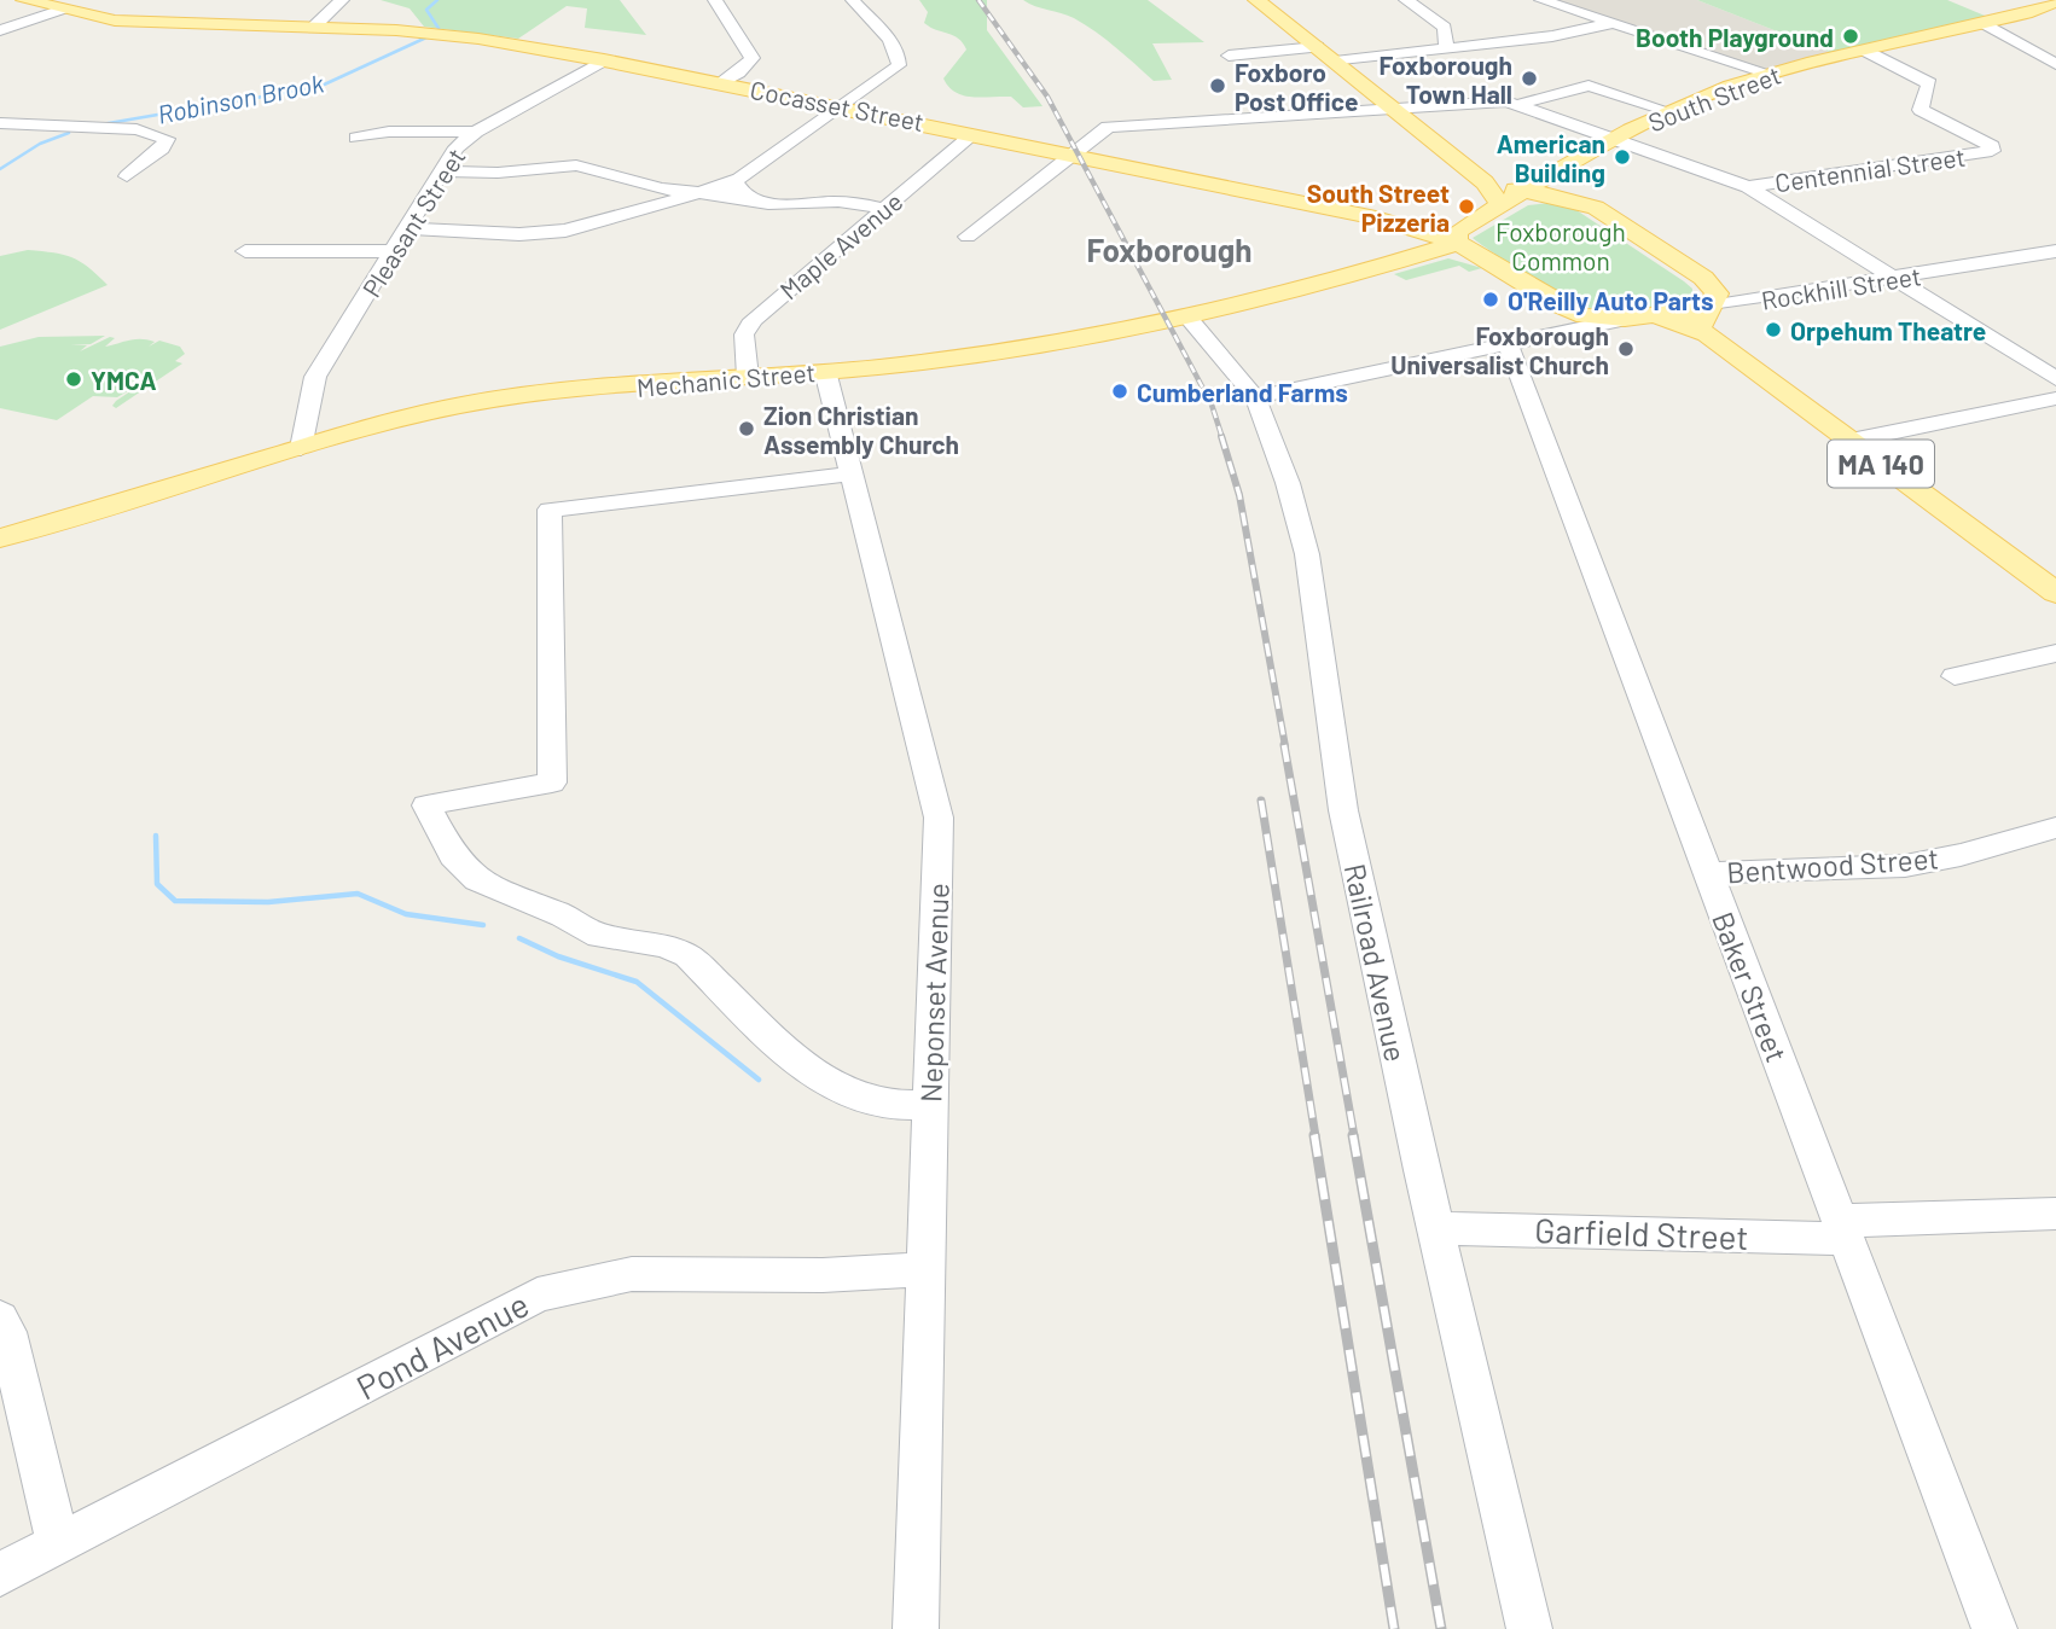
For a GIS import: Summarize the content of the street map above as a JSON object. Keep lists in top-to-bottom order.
{
  "streets": {
    "main road": [
      "South Street",
      "Cocasset Street",
      "Mechanic Street",
      "MA 140"
    ],
    "street": [
      "Centennial Street",
      "Pleasant Street",
      "Maple Avenue",
      "Rockhill Street",
      "Bentwood Street",
      "Railroad Avenue",
      "Baker Street",
      "Neponset Avenue",
      "Garfield Street",
      "Pond Avenue"
    ]
  },
  "crossings": [
    ["South Street", "Cocasset Street"],
    ["South Street", "Centennial Street"],
    ["South Street", "Mechanic Street"],
    ["Cocasset Street", "Pleasant Street"],
    ["Cocasset Street", "Maple Avenue"],
    ["Cocasset Street", "Mechanic Street"],
    ["Cocasset Street", "MA 140"],
    ["Pleasant Street", "Mechanic Street"],
    ["Maple Avenue", "Mechanic Street"],
    ["Rockhill Street", "MA 140"],
    ["Mechanic Street", "Railroad Avenue"],
    ["Mechanic Street", "Neponset Avenue"],
    ["Bentwood Street", "Baker Street"],
    ["Railroad Avenue", "Garfield Street"],
    ["Baker Street", "Garfield Street"],
    ["Neponset Avenue", "Pond Avenue"]
  ],
  "districts": ["Foxborough"],
  "water": ["Robinson Brook"],
  "parks": ["Foxborough Common"],
  "places": [
    "Booth Playground",
    "Foxborough Town Hall",
    "Foxboro Post Office",
    "American Building",
    "South Street Pizzeria",
    "O'Reilly Auto Parts",
    "Orpehum Theatre",
    "Foxborough Universalist Church",
    "YMCA",
    "Cumberland Farms",
    "Zion Christian Assembly Church"
  ]
}
